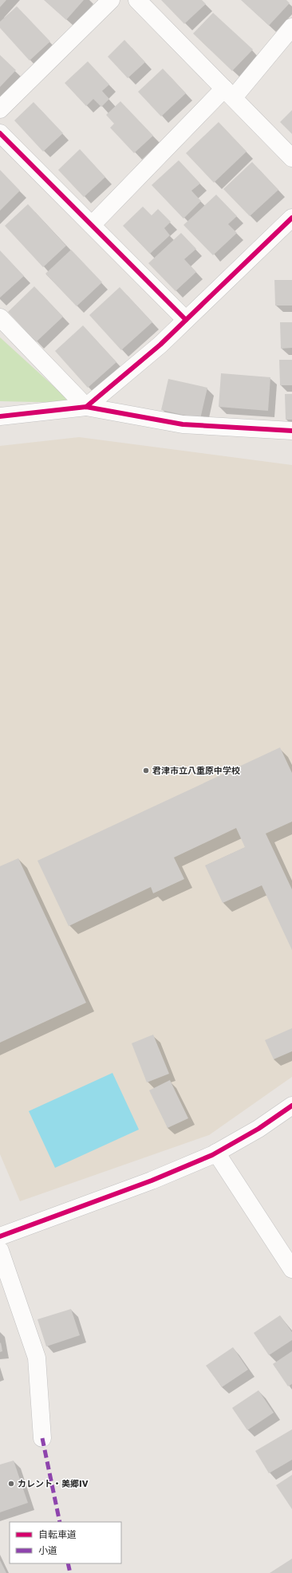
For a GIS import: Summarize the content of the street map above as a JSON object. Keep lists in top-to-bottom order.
{
  "places": ["君津市立八重原中学校", "カレント・美郷IV"],
  "legend": ["自転車道", "小道"]
}
